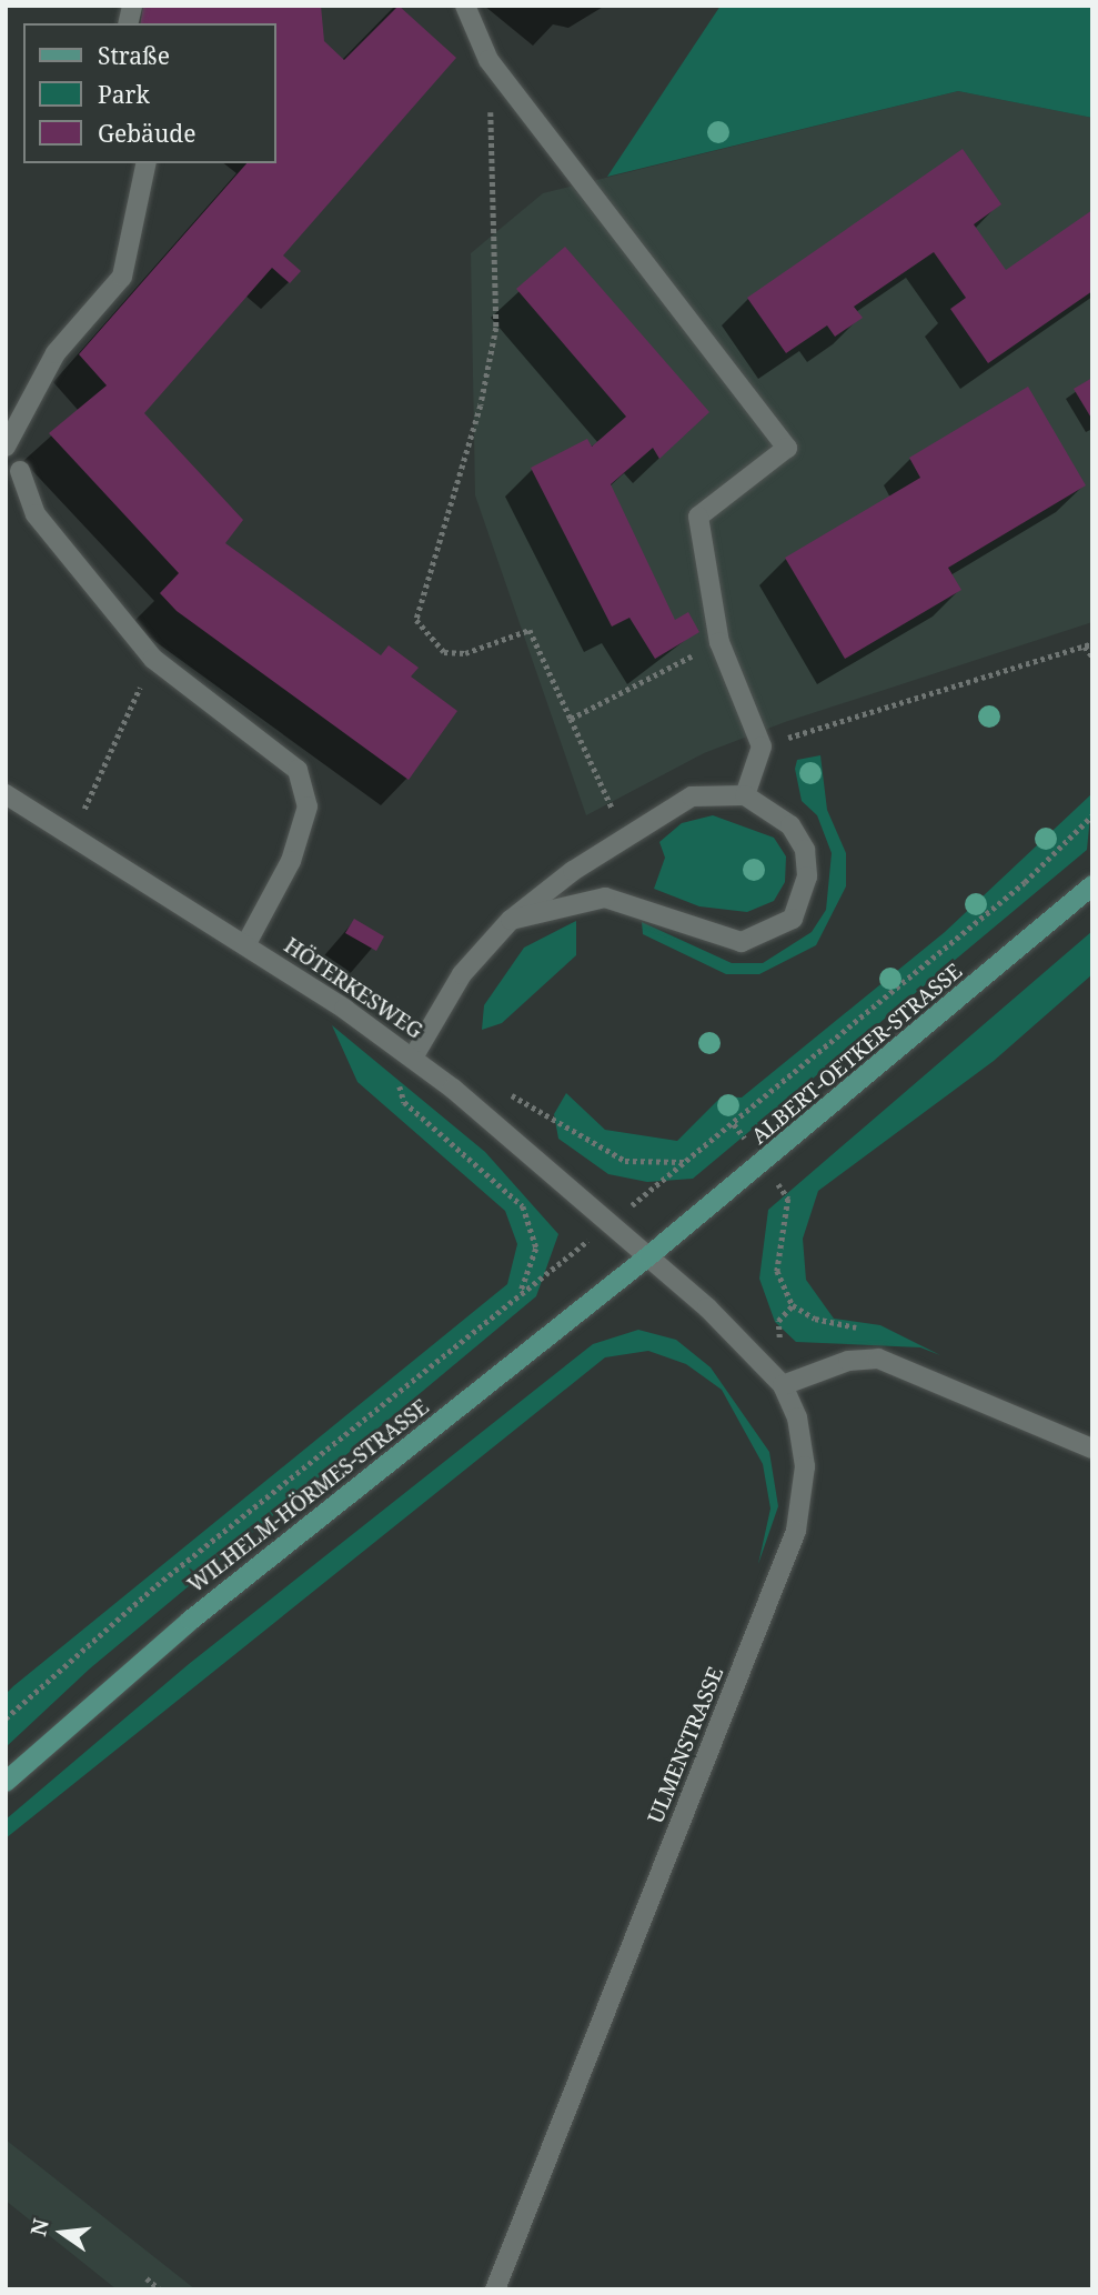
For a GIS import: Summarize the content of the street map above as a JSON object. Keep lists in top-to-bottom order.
{
  "streets": {
    "street": [
      "HÖTERKESWEG",
      "ALBERT-OETKER-STRASSE",
      "WILHELM-HÖRMES-STRASSE",
      "ULMENSTRASSE"
    ]
  },
  "crossings": [
    ["HÖTERKESWEG", "ALBERT-OETKER-STRASSE"],
    ["HÖTERKESWEG", "WILHELM-HÖRMES-STRASSE"],
    ["HÖTERKESWEG", "ULMENSTRASSE"],
    ["ALBERT-OETKER-STRASSE", "WILHELM-HÖRMES-STRASSE"],
    ["ALBERT-OETKER-STRASSE", "ULMENSTRASSE"],
    ["WILHELM-HÖRMES-STRASSE", "ULMENSTRASSE"]
  ],
  "legend": ["Straße", "Park", "Gebäude"],
  "north": "left"
}
